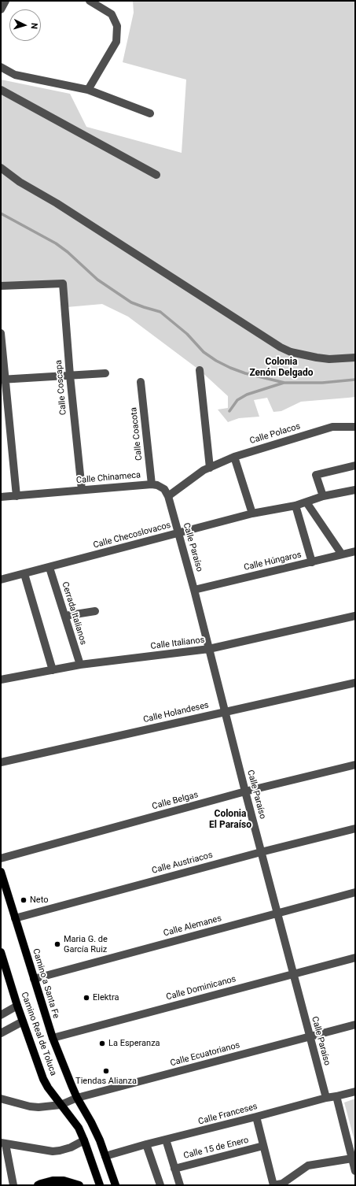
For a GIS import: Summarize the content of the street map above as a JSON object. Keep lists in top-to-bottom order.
{
  "streets": {
    "main road": ["Camino a Santa Fe", "Camino Real de Toluca"],
    "street": [
      "Calle Coscapa",
      "Calle Coacota",
      "Calle Polacos",
      "Calle Chinameca",
      "Calle Checoslovacos",
      "Calle Paraíso",
      "Calle Húngaros",
      "Cerrada Italianos",
      "Calle Italianos",
      "Calle Holandeses",
      "Calle Belgas",
      "Calle Austriacos",
      "Calle Alemanes",
      "Calle Dominicanos",
      "Calle Ecuatorianos",
      "Calle Franceses",
      "Calle 15 de Enero"
    ]
  },
  "crossings": [
    ["Calle Coscapa", "Calle Chinameca"],
    ["Calle Coacota", "Calle Chinameca"],
    ["Calle Chinameca", "Calle Paraíso"],
    ["Calle Checoslovacos", "Calle Paraíso"],
    ["Calle Checoslovacos", "Cerrada Italianos"],
    ["Calle Paraíso", "Calle Húngaros"],
    ["Calle Paraíso", "Calle Italianos"],
    ["Calle Paraíso", "Calle Holandeses"],
    ["Calle Paraíso", "Calle Belgas"],
    ["Calle Paraíso", "Calle Austriacos"],
    ["Calle Paraíso", "Calle Alemanes"],
    ["Calle Paraíso", "Calle Dominicanos"],
    ["Calle Paraíso", "Calle Ecuatorianos"],
    ["Calle Paraíso", "Calle Franceses"],
    ["Cerrada Italianos", "Calle Italianos"],
    ["Calle Austriacos", "Camino a Santa Fe"],
    ["Calle Alemanes", "Camino a Santa Fe"],
    ["Camino a Santa Fe", "Calle Dominicanos"],
    ["Camino a Santa Fe", "Calle Ecuatorianos"],
    ["Camino Real de Toluca", "Calle Ecuatorianos"]
  ],
  "districts": ["Colonia Zenón Delgado", "Colonia El Paraíso"],
  "places": [
    "Neto",
    "Maria G. de García Ruiz",
    "Elektra",
    "La Esperanza",
    "Tiendas Alianza"
  ],
  "north": "right"
}
